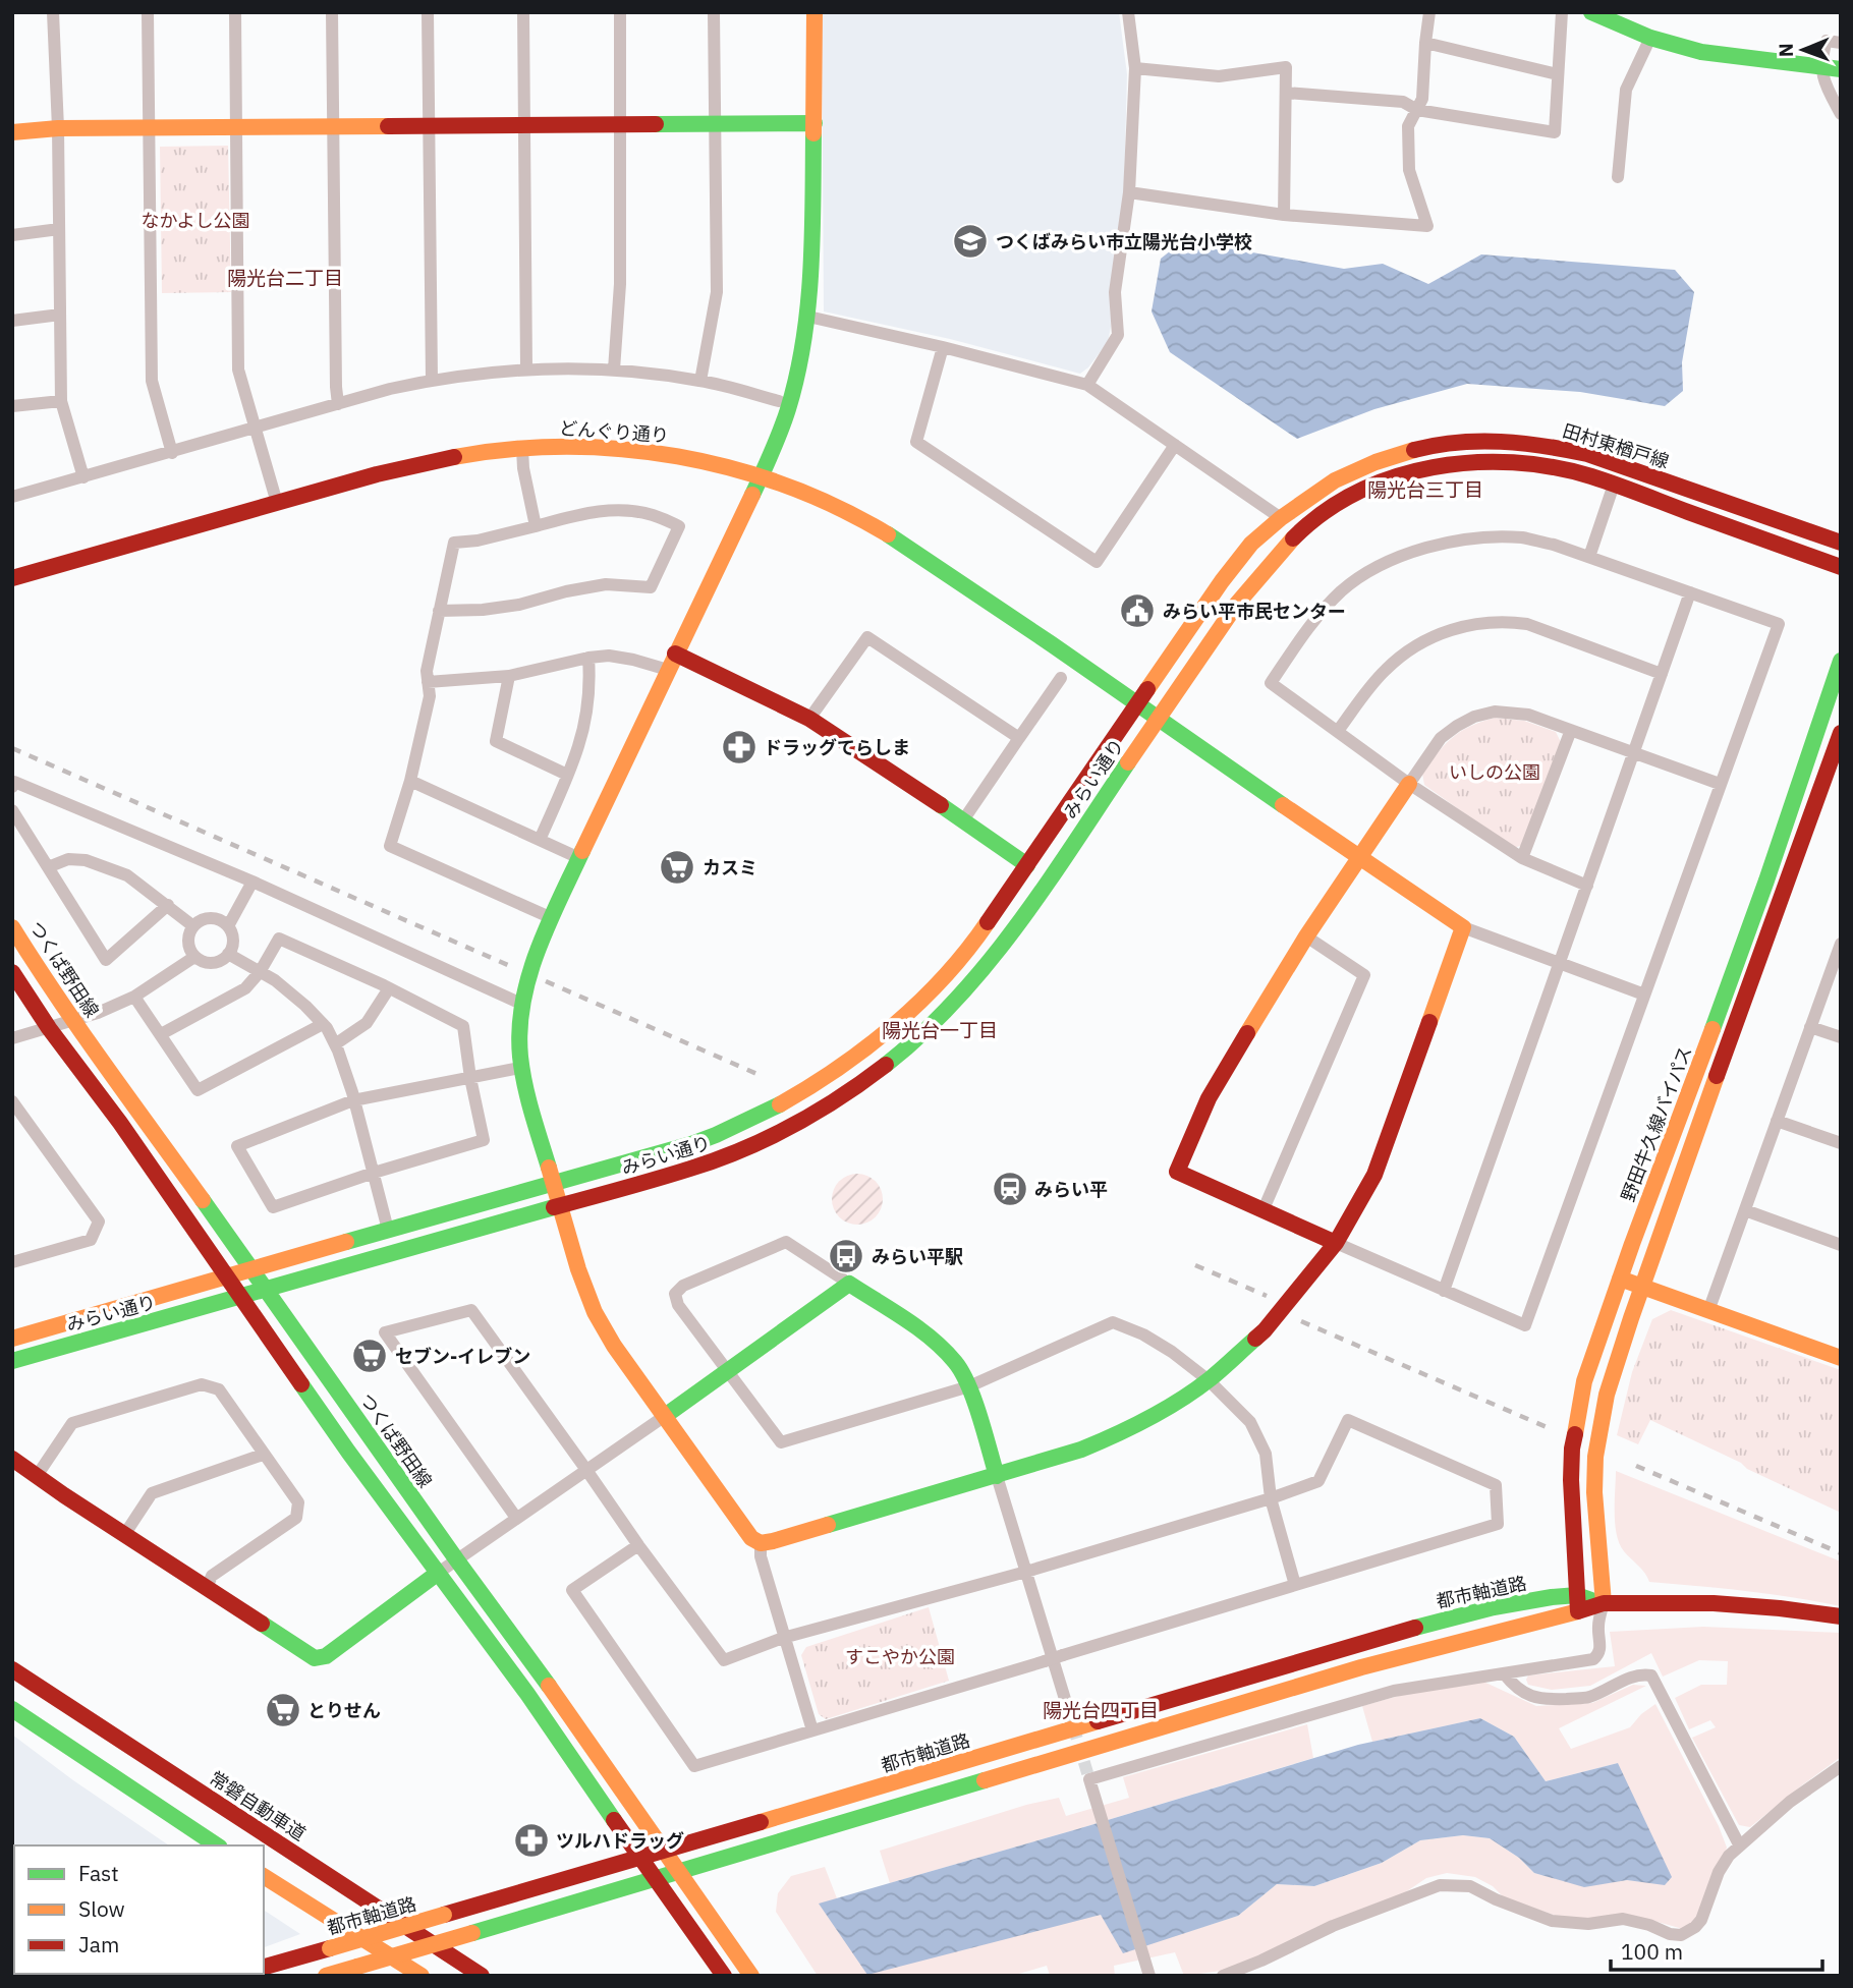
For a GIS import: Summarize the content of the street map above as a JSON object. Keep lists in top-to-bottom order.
{
  "streets": {
    "main road": [
      "どんぐり通り",
      "田村東楢戸線",
      "みらい通り",
      "つくば野田線",
      "野田牛久線バイパス",
      "都市軸道路",
      "常磐自動車道"
    ]
  },
  "crossings": [
    ["どんぐり通り", "田村東楢戸線"],
    ["どんぐり通り", "みらい通り"],
    ["田村東楢戸線", "みらい通り"],
    ["みらい通り", "つくば野田線"],
    ["つくば野田線", "都市軸道路"],
    ["野田牛久線バイパス", "都市軸道路"]
  ],
  "districts": [
    "陽光台二丁目",
    "陽光台三丁目",
    "陽光台一丁目",
    "陽光台四丁目"
  ],
  "parks": ["なかよし公園", "いしの公園", "すこやか公園"],
  "places": {
    "school or university": ["つくばみらい市立陽光台小学校"],
    "public building": ["みらい平市民センター"],
    "pharmacy": ["ドラッグてらしま", "ツルハドラッグ"],
    "supermarket": ["カスミ", "セブン-イレブン", "とりせん"],
    "station": ["みらい平"],
    "bus stop": ["みらい平駅"]
  },
  "legend": ["Fast", "Slow", "Jam"],
  "scale_bar": "100 m",
  "north": "left"
}
